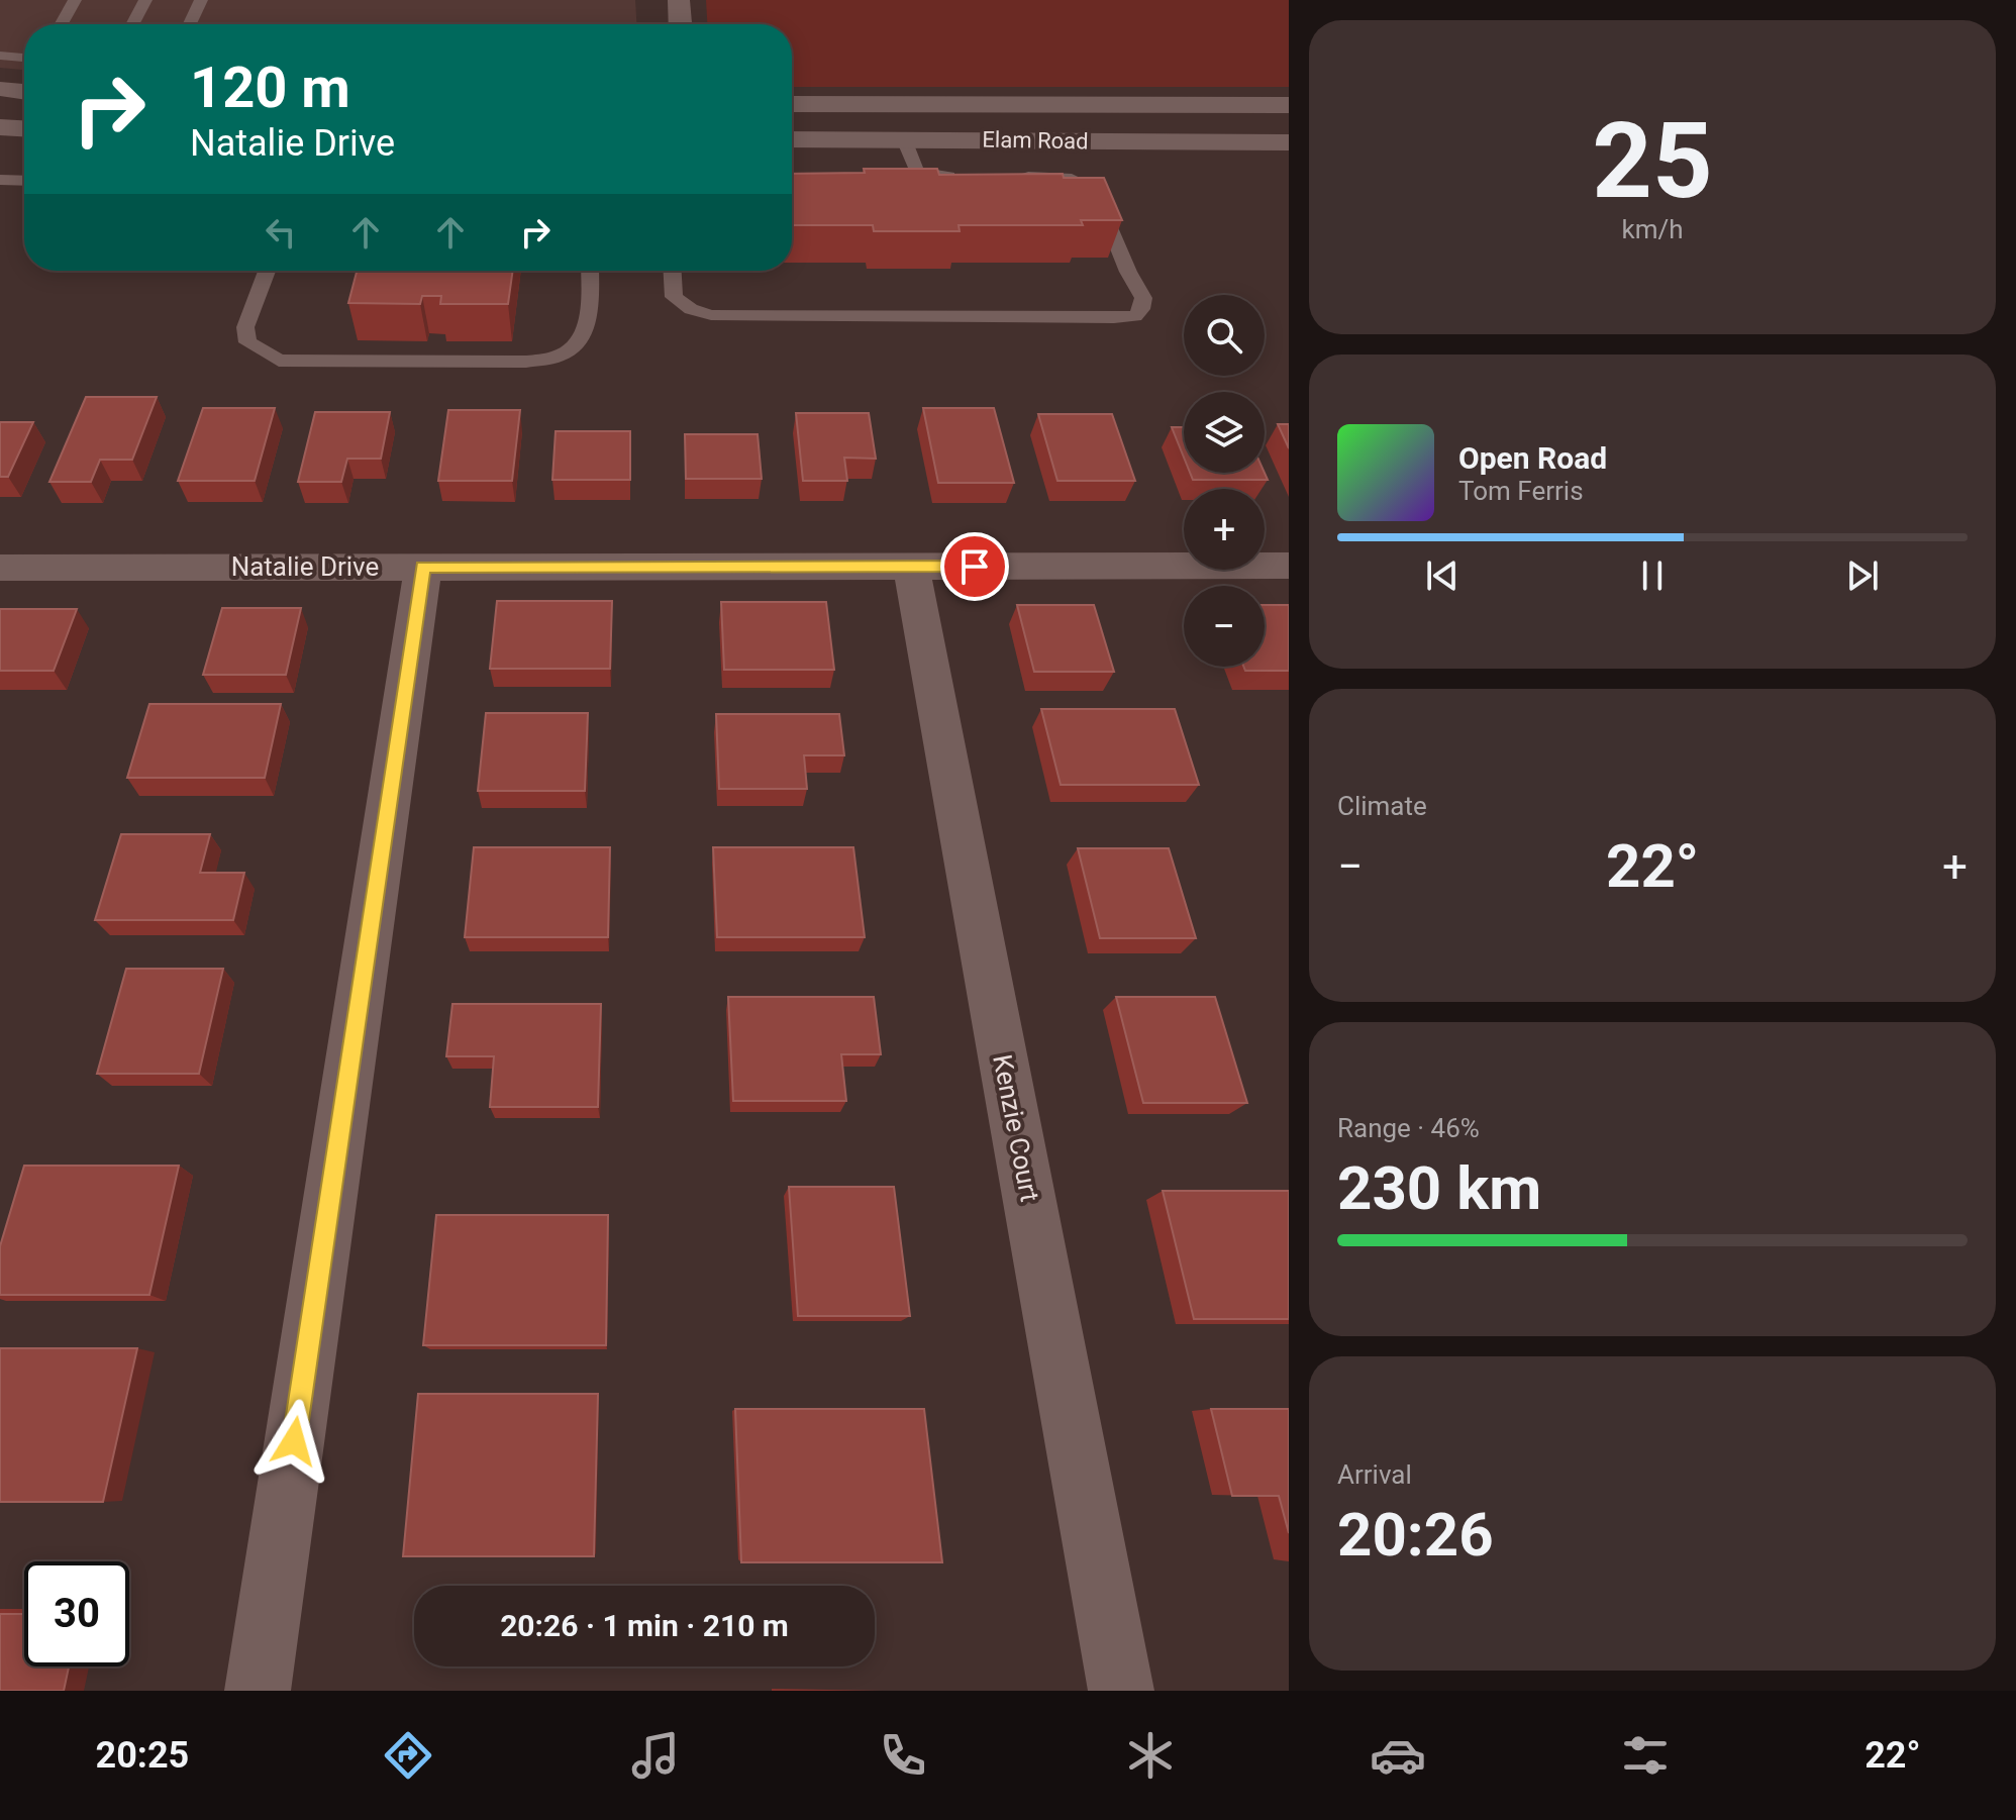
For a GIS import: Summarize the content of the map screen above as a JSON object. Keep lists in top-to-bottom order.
{
  "streets": {
    "street": ["Elam Road", "Natalie Drive", "Kenzie Court"]
  },
  "crossings": [
    ["Natalie Drive", "Kenzie Court"]
  ],
  "page": {
    "tile": [
      ["25", "km/h"],
      "Climate",
      ["Range · 46%", "230 km"],
      ["Arrival", "20:26"]
    ],
    "turn": ["120 m", "Natalie Drive"],
    "map_buttons": ["+", "−"],
    "song": ["Open Road", "Tom Ferris"],
    "heat": ["−", "22°", "+"],
    "limit": "30",
    "trip": "20:26 · 1 min · 210 m",
    "tabs": ["20:25", "22°"]
  }
}
